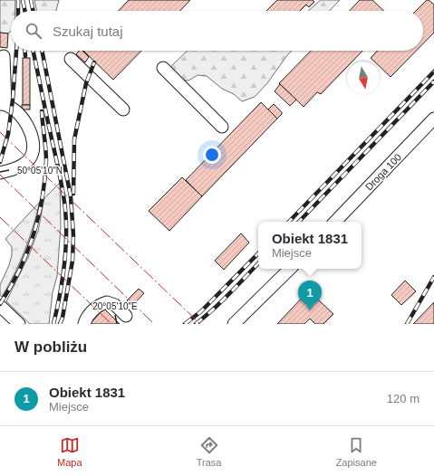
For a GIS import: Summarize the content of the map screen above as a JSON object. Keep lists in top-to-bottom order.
{
  "streets": {
    "lane": ["Droga 100"]
  },
  "north": "bottom",
  "page": {
    "search": "Szukaj tutaj",
    "popup": ["Obiekt 1831", "Miejsce"],
    "pins": "1",
    "heading": "W pobliżu",
    "list": [
      {
        "mark": "1",
        "name": "Obiekt 1831",
        "note": "Miejsce",
        "value": "120 m"
      }
    ],
    "nav": ["Mapa", "Trasa", "Zapisane"]
  },
  "coordinates": ["50°05'10\"N", "20°05'10\"E"]
}
